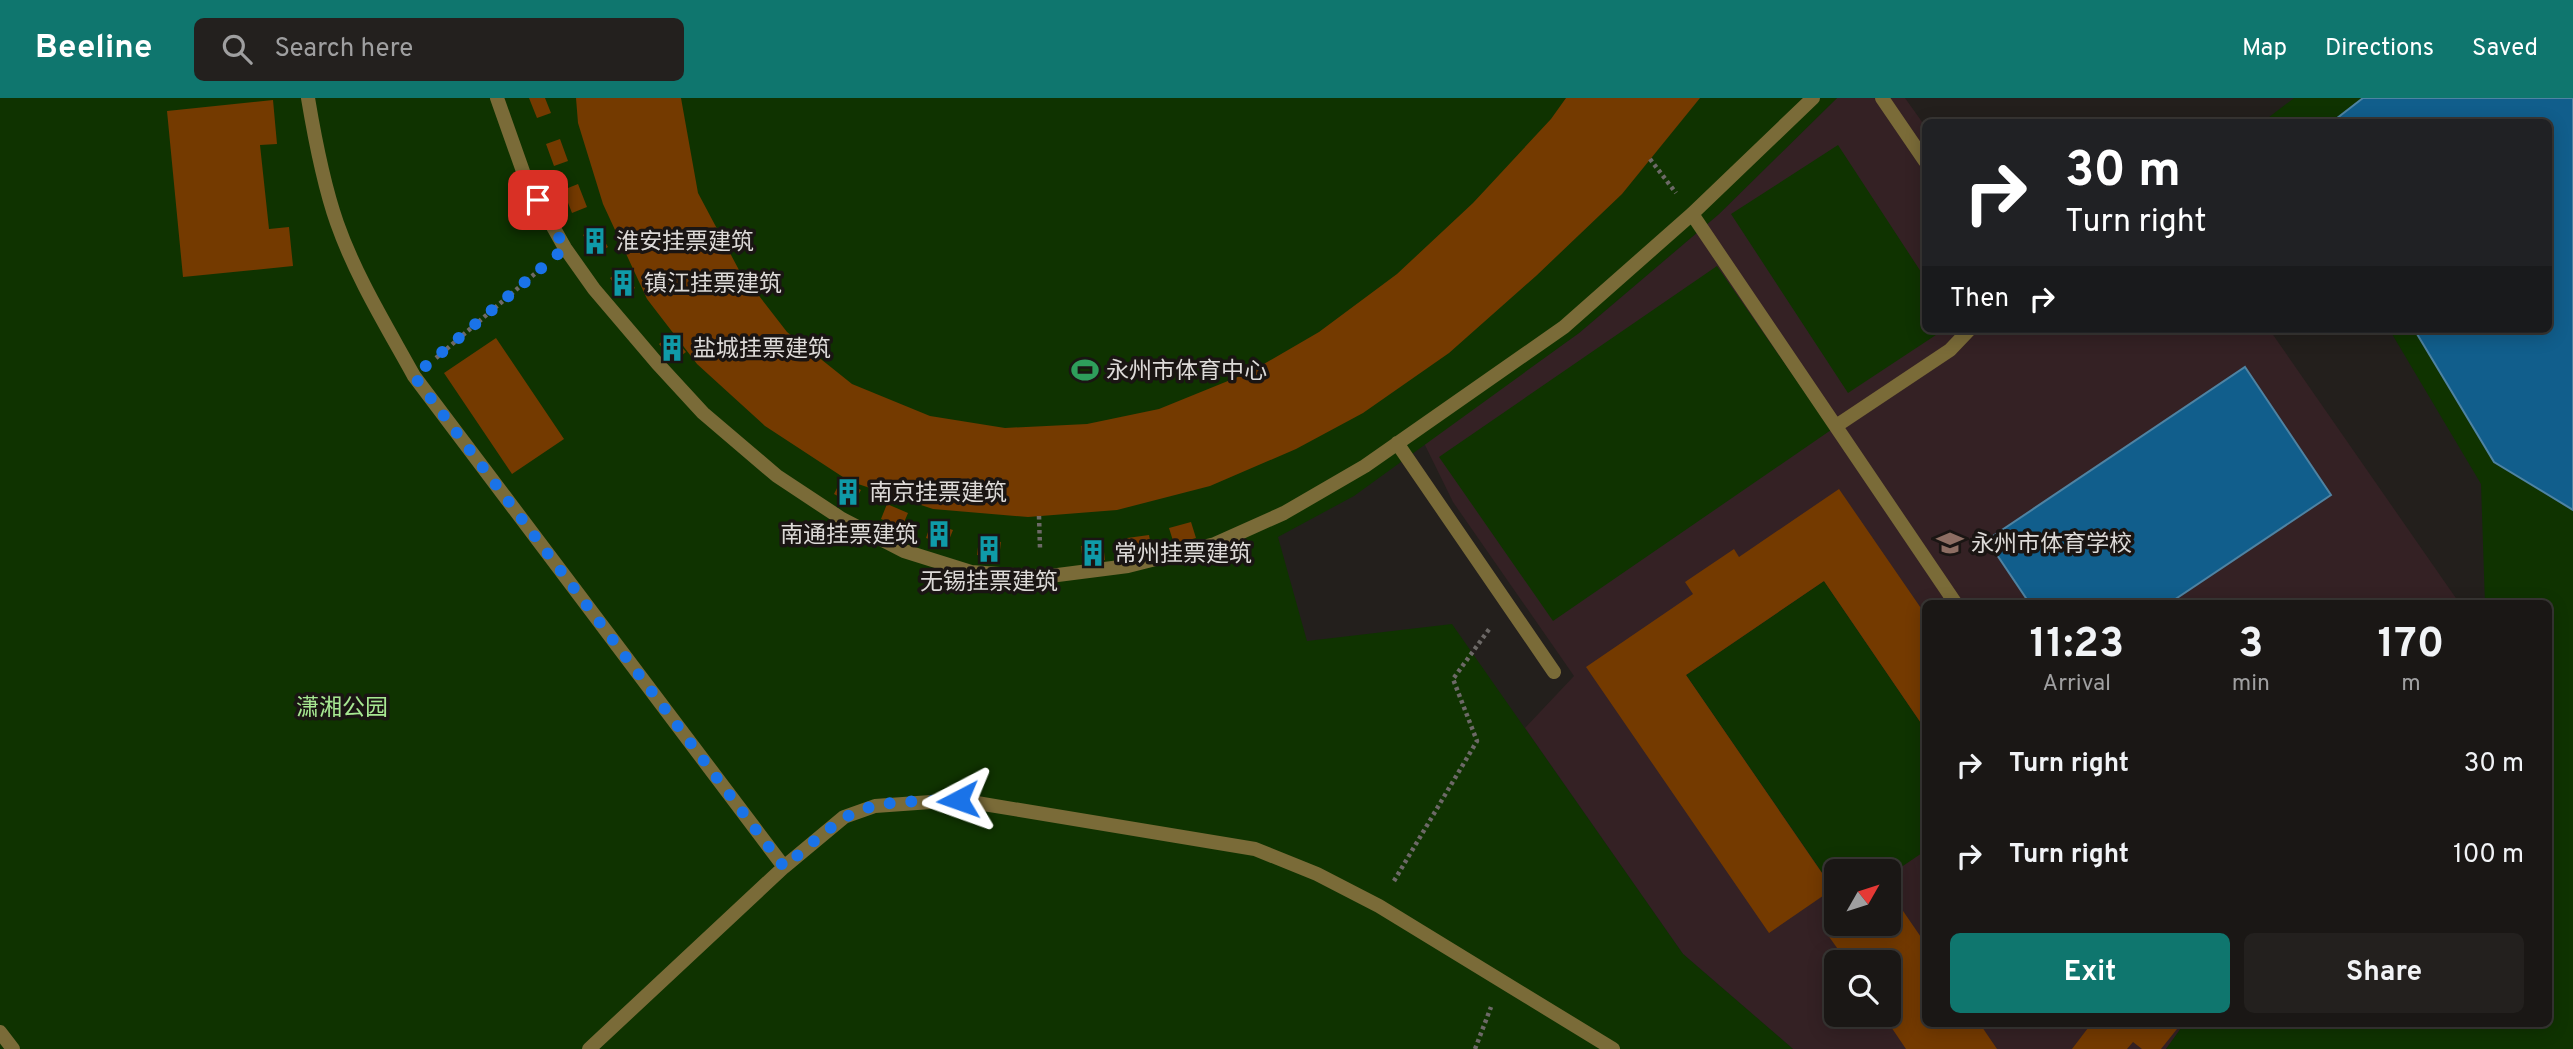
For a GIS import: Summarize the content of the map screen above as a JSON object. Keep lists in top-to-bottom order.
{
  "parks": ["潇湘公园"],
  "places": {
    "building": [
      "淮安挂票建筑",
      "镇江挂票建筑",
      "盐城挂票建筑",
      "南京挂票建筑",
      "南通挂票建筑",
      "无锡挂票建筑",
      "常州挂票建筑"
    ],
    "sports": ["永州市体育中心"],
    "school or university": ["永州市体育学校"]
  },
  "north": "top right",
  "page": {
    "header": "Beeline",
    "search": "Search here",
    "nav": ["Map", "Directions", "Saved"],
    "turn": ["30 m", "Turn right"],
    "then": "Then",
    "eta": [
      "11:23",
      "Arrival",
      "3",
      "min",
      "170",
      "m"
    ],
    "list": [
      {
        "name": "Turn right",
        "value": "30 m"
      },
      {
        "name": "Turn right",
        "value": "100 m"
      }
    ],
    "buttons": ["Exit", "Share"]
  }
}
